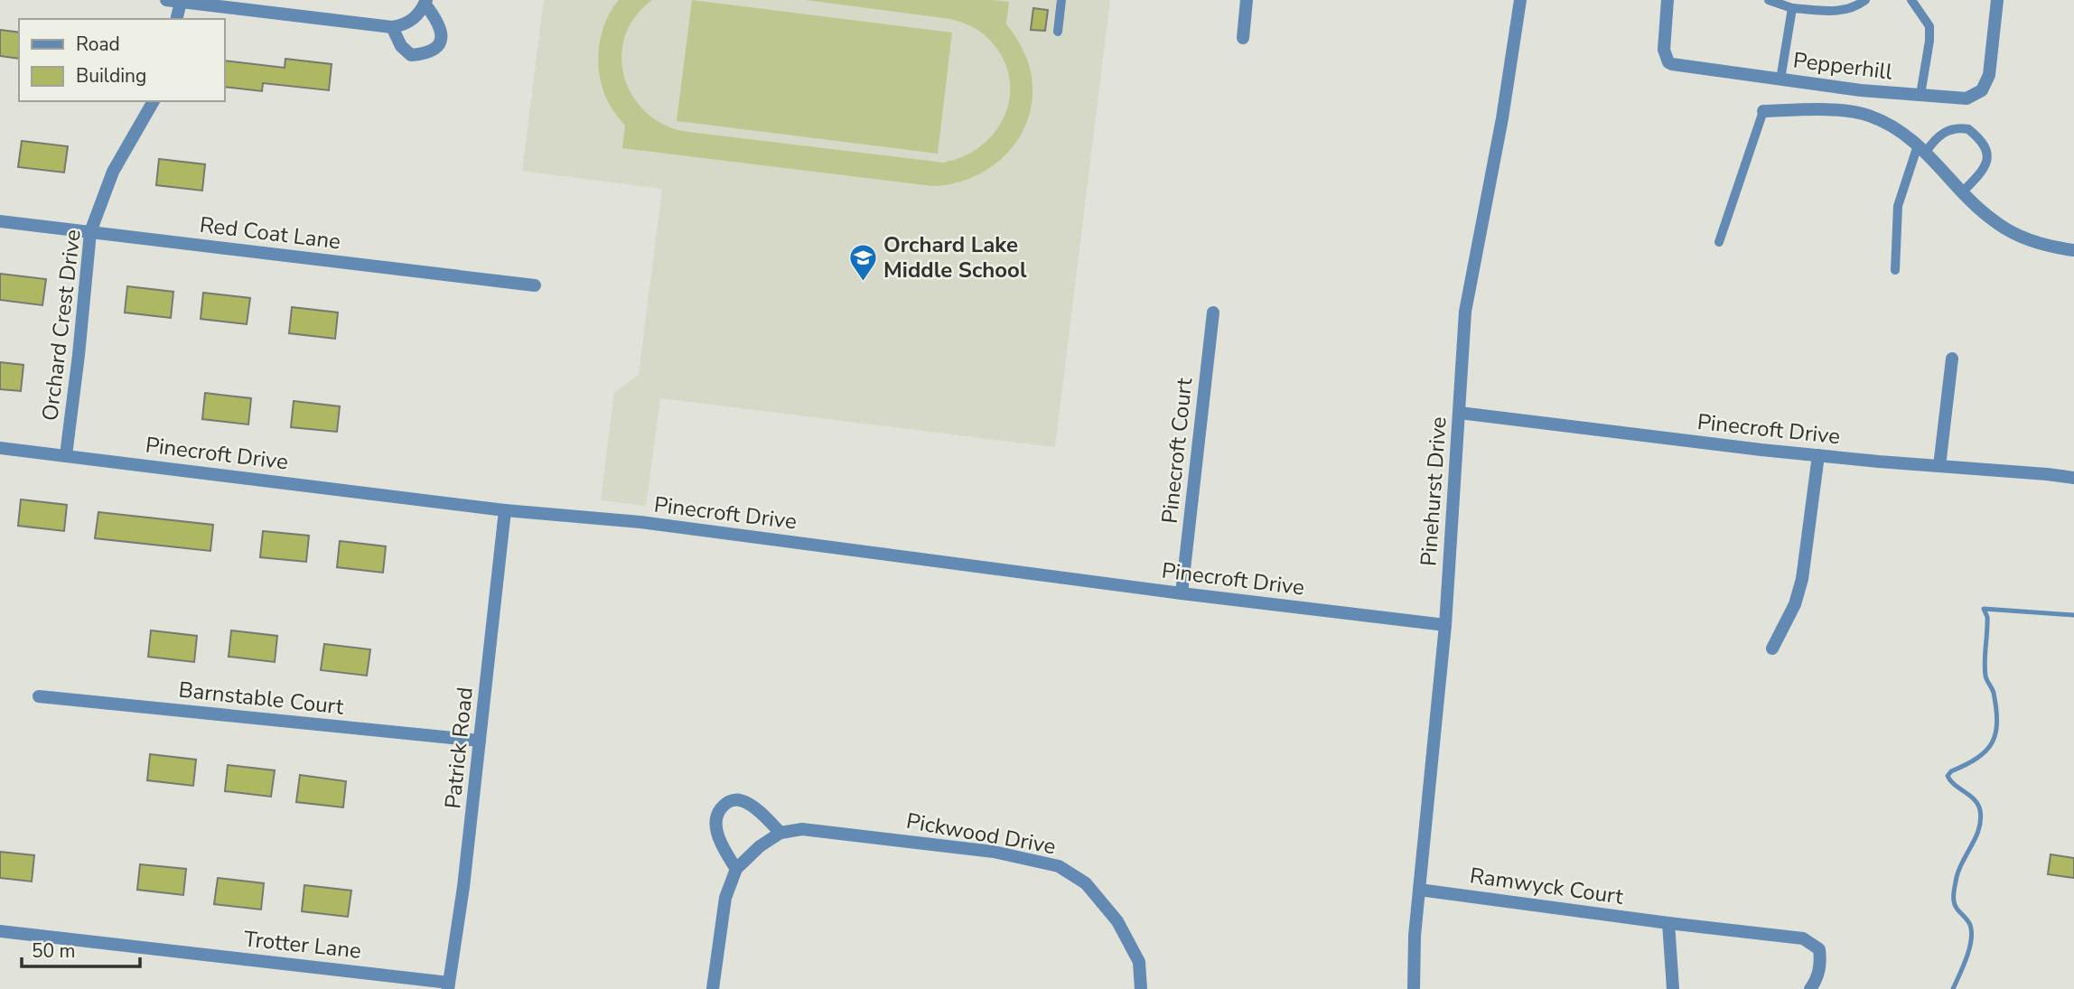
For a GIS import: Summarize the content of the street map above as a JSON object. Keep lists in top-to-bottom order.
{
  "streets": {
    "street": [
      "Pepperhill",
      "Red Coat Lane",
      "Orchard Crest Drive",
      "Pinecroft Drive",
      "Pinecroft Court",
      "Pinehurst Drive",
      "Barnstable Court",
      "Patrick Road",
      "Pickwood Drive",
      "Ramwyck Court",
      "Trotter Lane"
    ]
  },
  "crossings": [
    ["Red Coat Lane", "Orchard Crest Drive"],
    ["Orchard Crest Drive", "Pinecroft Drive"],
    ["Pinecroft Drive", "Pinecroft Court"],
    ["Pinecroft Drive", "Pinehurst Drive"],
    ["Pinecroft Drive", "Patrick Road"],
    ["Pinehurst Drive", "Ramwyck Court"],
    ["Barnstable Court", "Patrick Road"],
    ["Patrick Road", "Trotter Lane"]
  ],
  "places": {
    "school or university": ["Orchard Lake Middle School"]
  },
  "legend": ["Road", "Building"],
  "scale_bar": "50 m"
}
